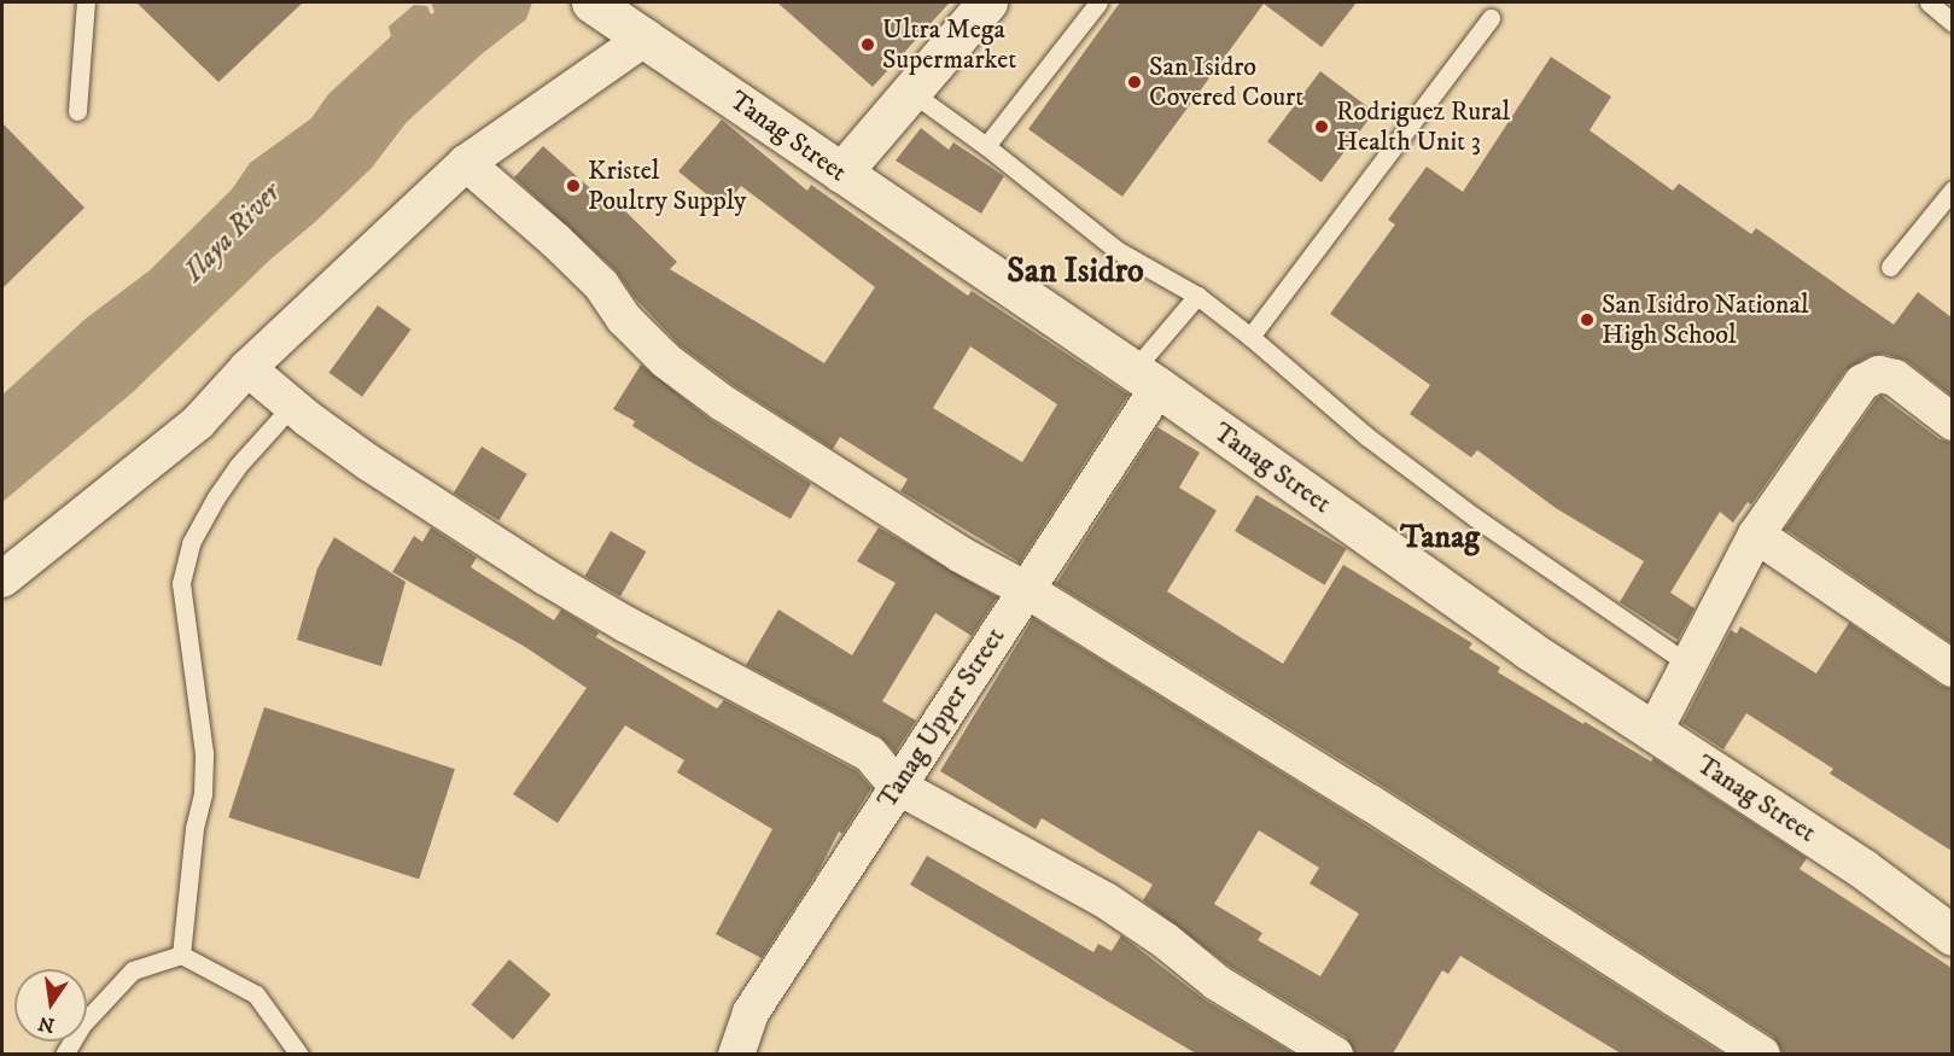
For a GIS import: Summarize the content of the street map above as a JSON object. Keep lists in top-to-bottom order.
{
  "streets": {
    "main road": ["Tanag Street"],
    "street": ["Tanag Upper Street"]
  },
  "crossings": [
    ["Tanag Street", "Tanag Upper Street"]
  ],
  "districts": ["San Isidro", "Tanag"],
  "water": ["Ilaya River"],
  "places": [
    "Ultra Mega Supermarket",
    "San Isidro Covered Court",
    "Rodriguez Rural Health Unit 3",
    "Kristel Poultry Supply",
    "San Isidro National High School"
  ],
  "north": "bottom"
}
